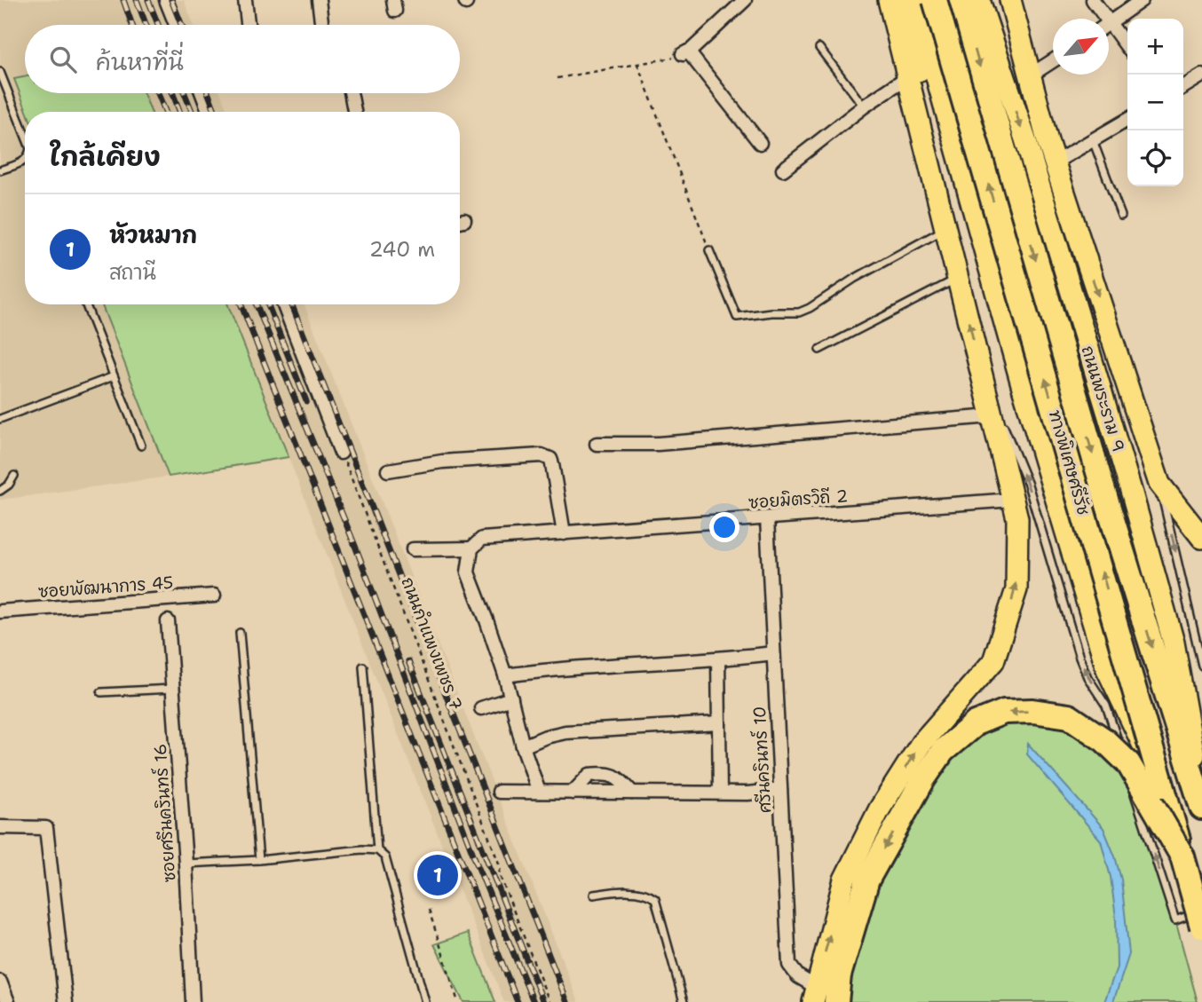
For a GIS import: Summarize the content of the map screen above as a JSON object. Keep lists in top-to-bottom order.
{
  "streets": {
    "highway": ["ทางพิเศษศรีรัช"],
    "main road": ["ถนนพระราม 9"],
    "street": [
      "ซอยมิตรวิถี 2",
      "ซอยพัฒนาการ 45",
      "ศรีนครินทร์ 10",
      "ซอยศรีนครินทร์ 16"
    ],
    "path": ["ถนนกำแพงเพชร 7"]
  },
  "crossings": [
    ["ถนนพระราม 9", "ทางพิเศษศรีรัช"],
    ["ซอยมิตรวิถี 2", "ศรีนครินทร์ 10"]
  ],
  "north": "top right",
  "page": {
    "map_buttons": ["+", "−"],
    "search": "ค้นหาที่นี่",
    "heading": "ใกล้เคียง",
    "list": [
      {
        "mark": "1",
        "name": "หัวหมาก",
        "note": "สถานี",
        "value": "240 m"
      }
    ],
    "pins": "1"
  }
}
